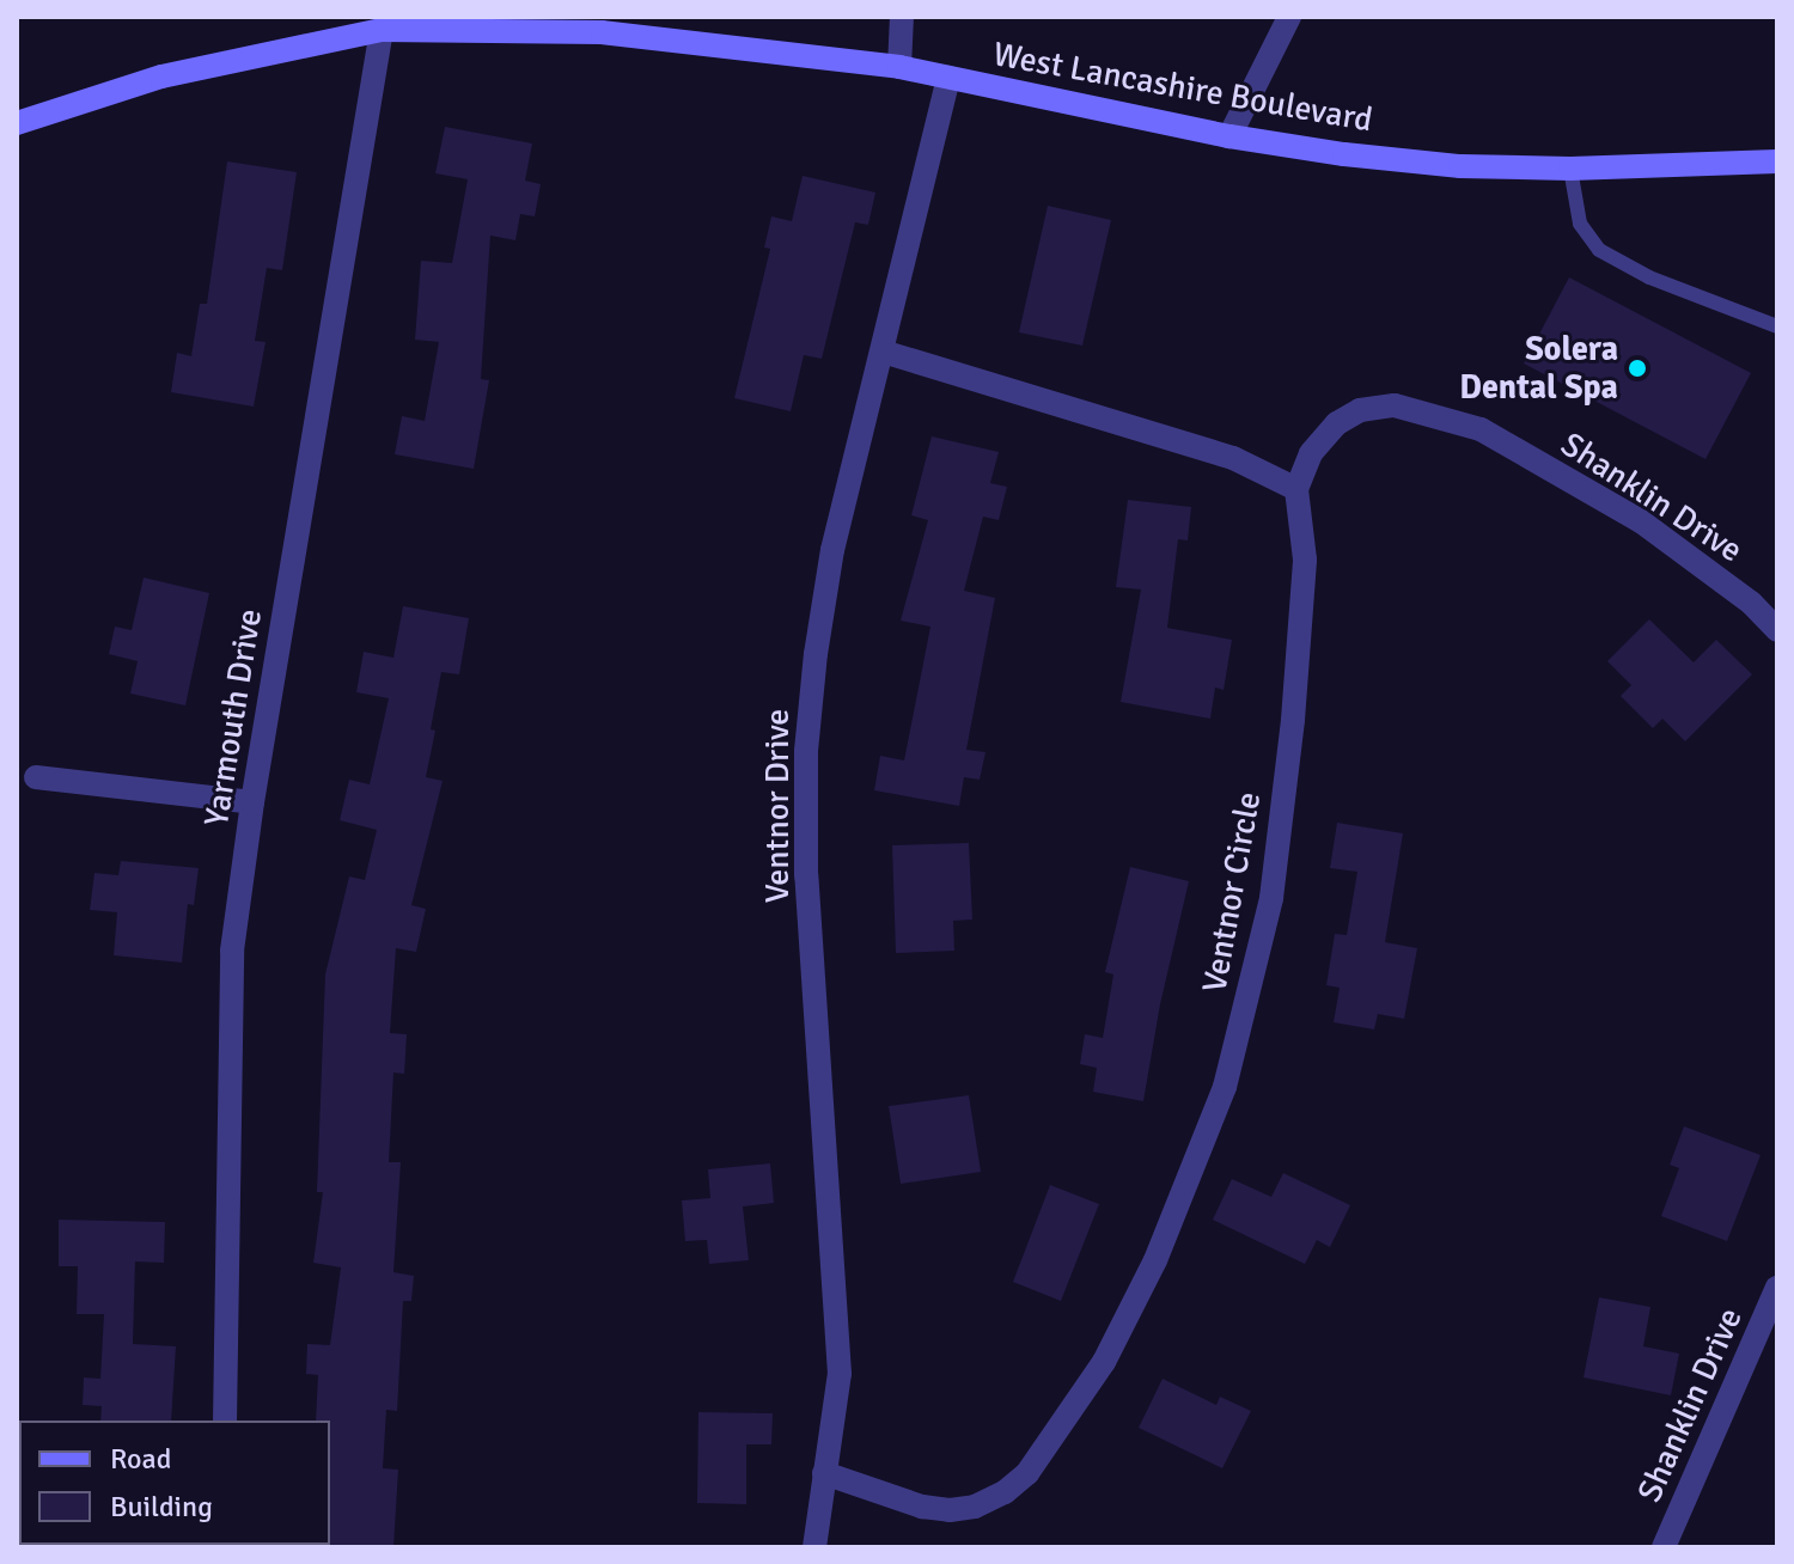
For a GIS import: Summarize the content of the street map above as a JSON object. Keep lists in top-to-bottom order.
{
  "streets": {
    "main road": ["West Lancashire Boulevard"],
    "street": [
      "Shanklin Drive",
      "Yarmouth Drive",
      "Ventnor Drive",
      "Ventnor Circle"
    ]
  },
  "crossings": [
    ["West Lancashire Boulevard", "Yarmouth Drive"],
    ["West Lancashire Boulevard", "Ventnor Drive"],
    ["Shanklin Drive", "Ventnor Circle"],
    ["Ventnor Drive", "Ventnor Circle"]
  ],
  "places": ["Solera Dental Spa"],
  "legend": ["Road", "Building"]
}
